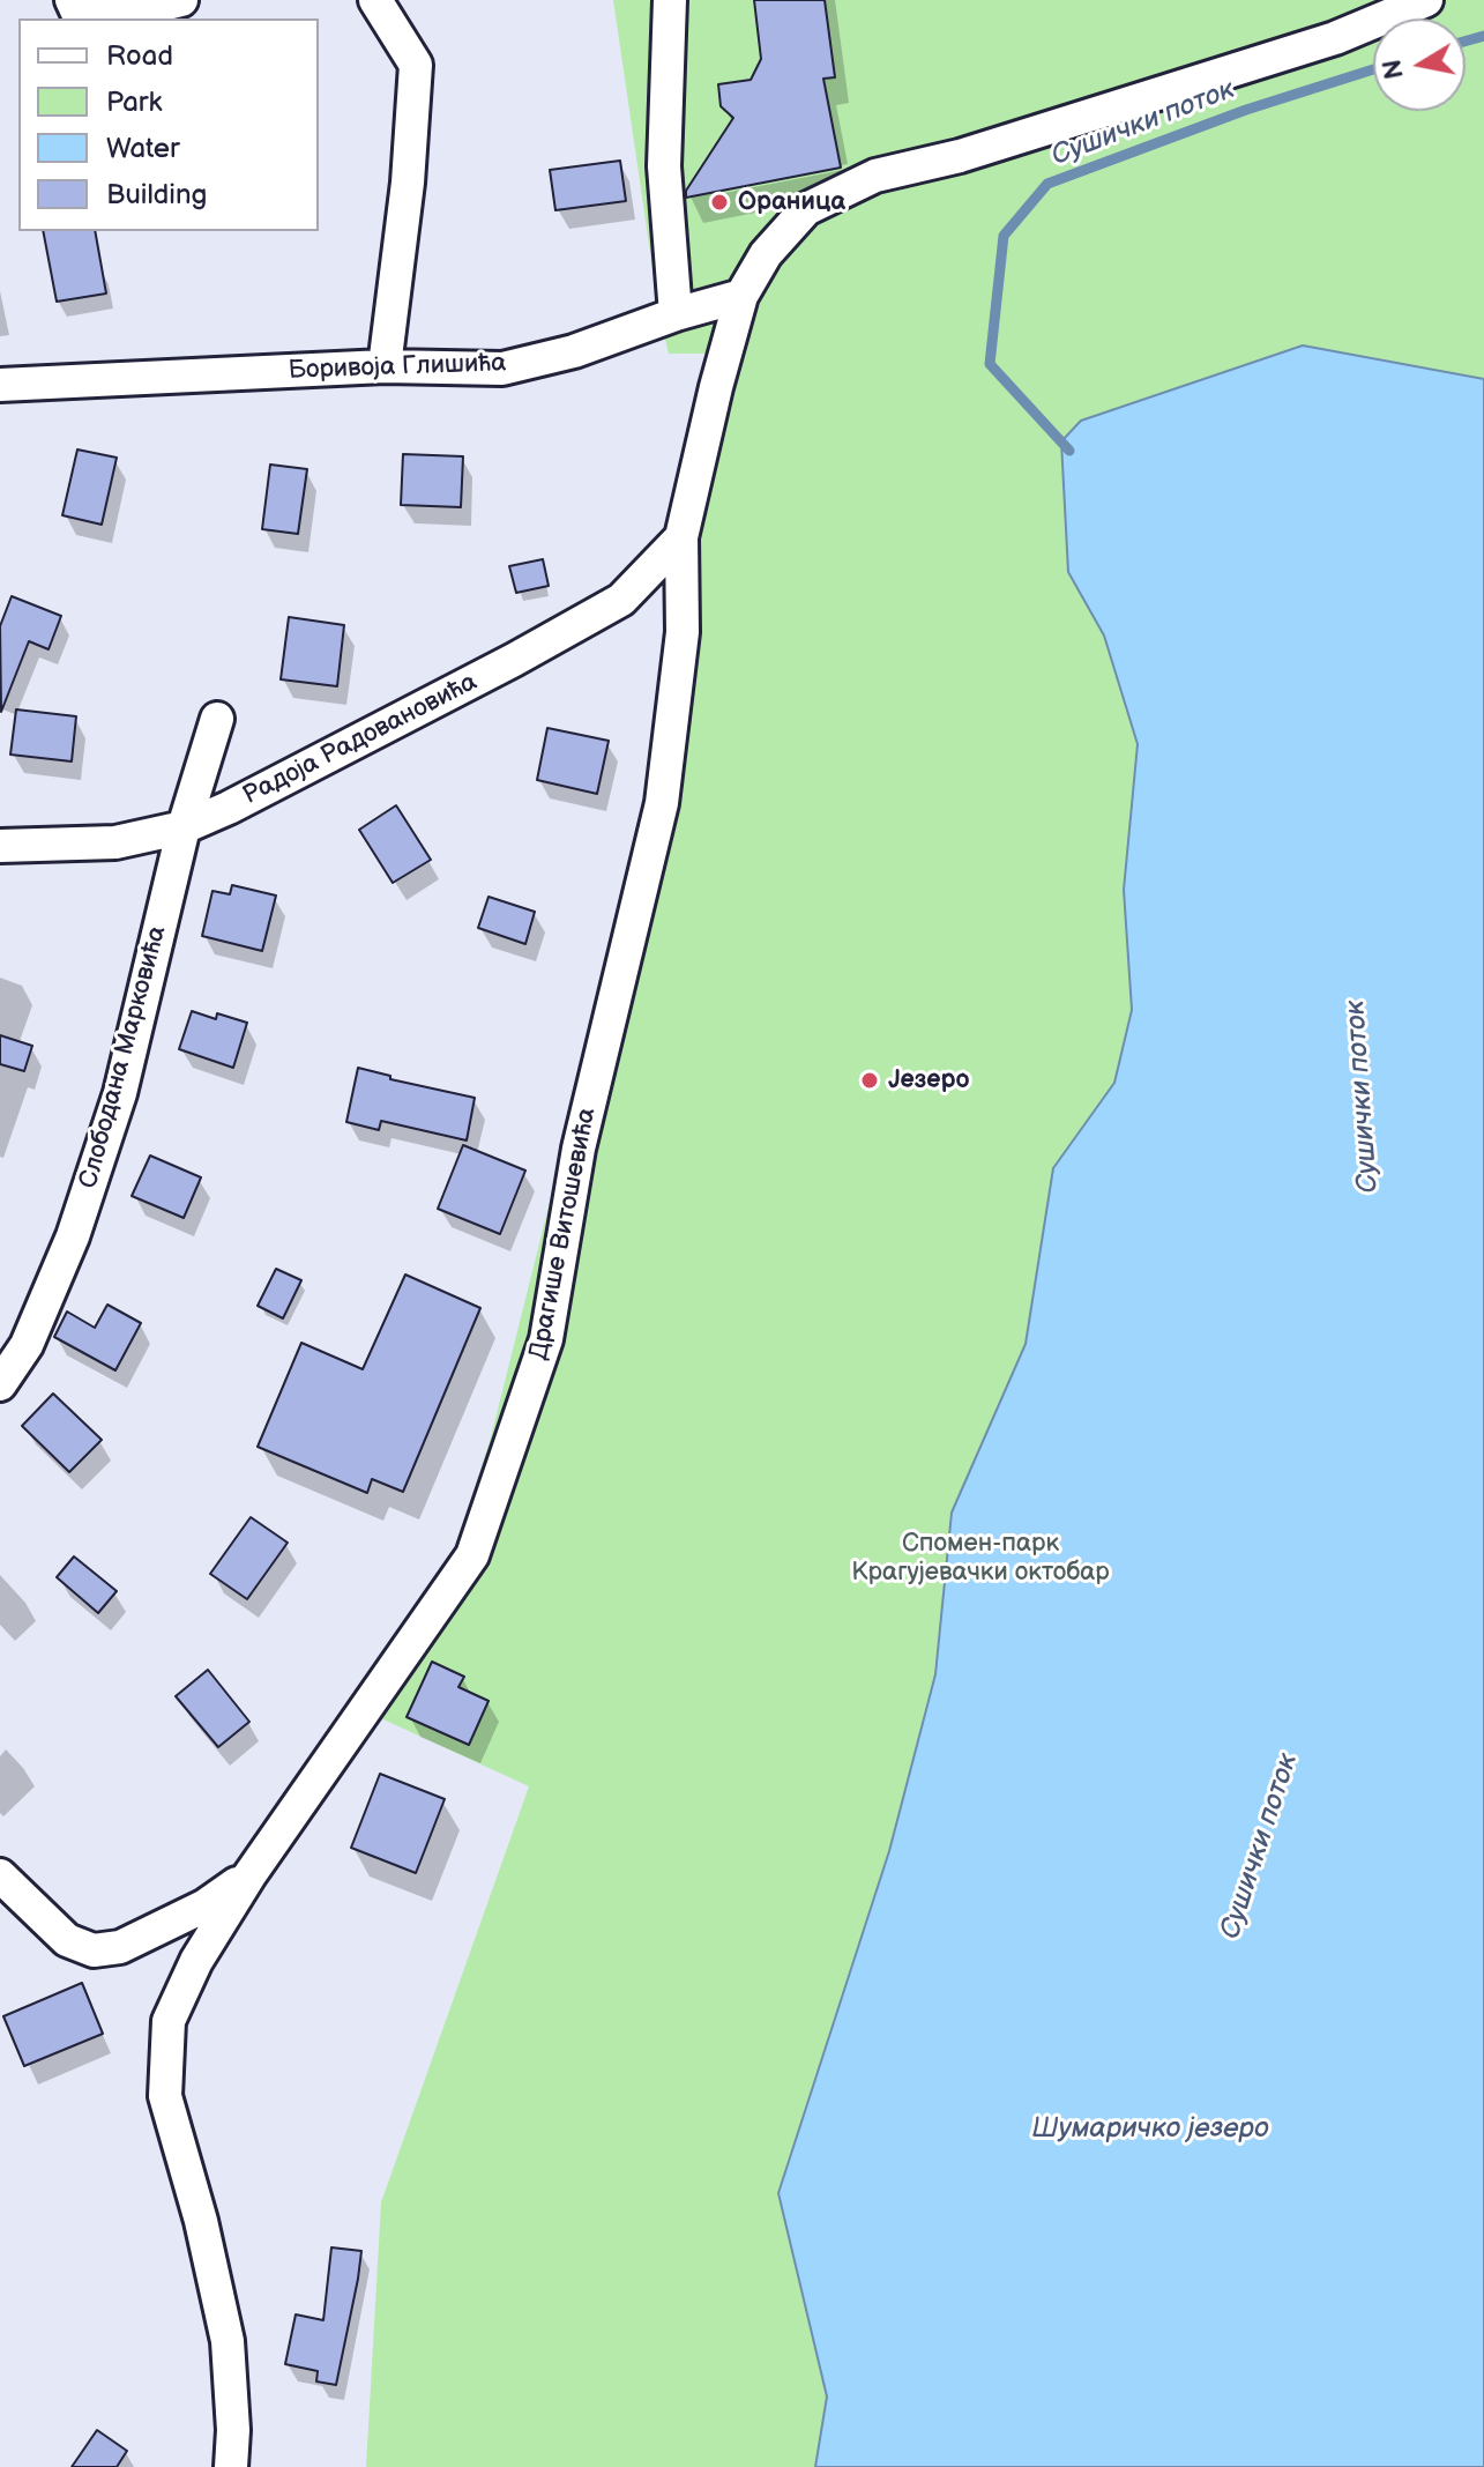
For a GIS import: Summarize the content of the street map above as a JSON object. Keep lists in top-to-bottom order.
{
  "streets": {
    "street": [
      "Боривоја Глишића",
      "Радоја Радовановића",
      "Слободана Марковића",
      "Драгише Витошевића"
    ]
  },
  "crossings": [
    ["Боривоја Глишића", "Драгише Витошевића"],
    ["Радоја Радовановића", "Слободана Марковића"],
    ["Радоја Радовановића", "Драгише Витошевића"]
  ],
  "water": ["Сушички поток", "Шумаричко језеро"],
  "parks": ["Спомен-парк Крагујевачки октобар"],
  "places": ["Ораница", "Језеро"],
  "legend": [
    "Road",
    "Park",
    "Water",
    "Building"
  ],
  "north": "left"
}
